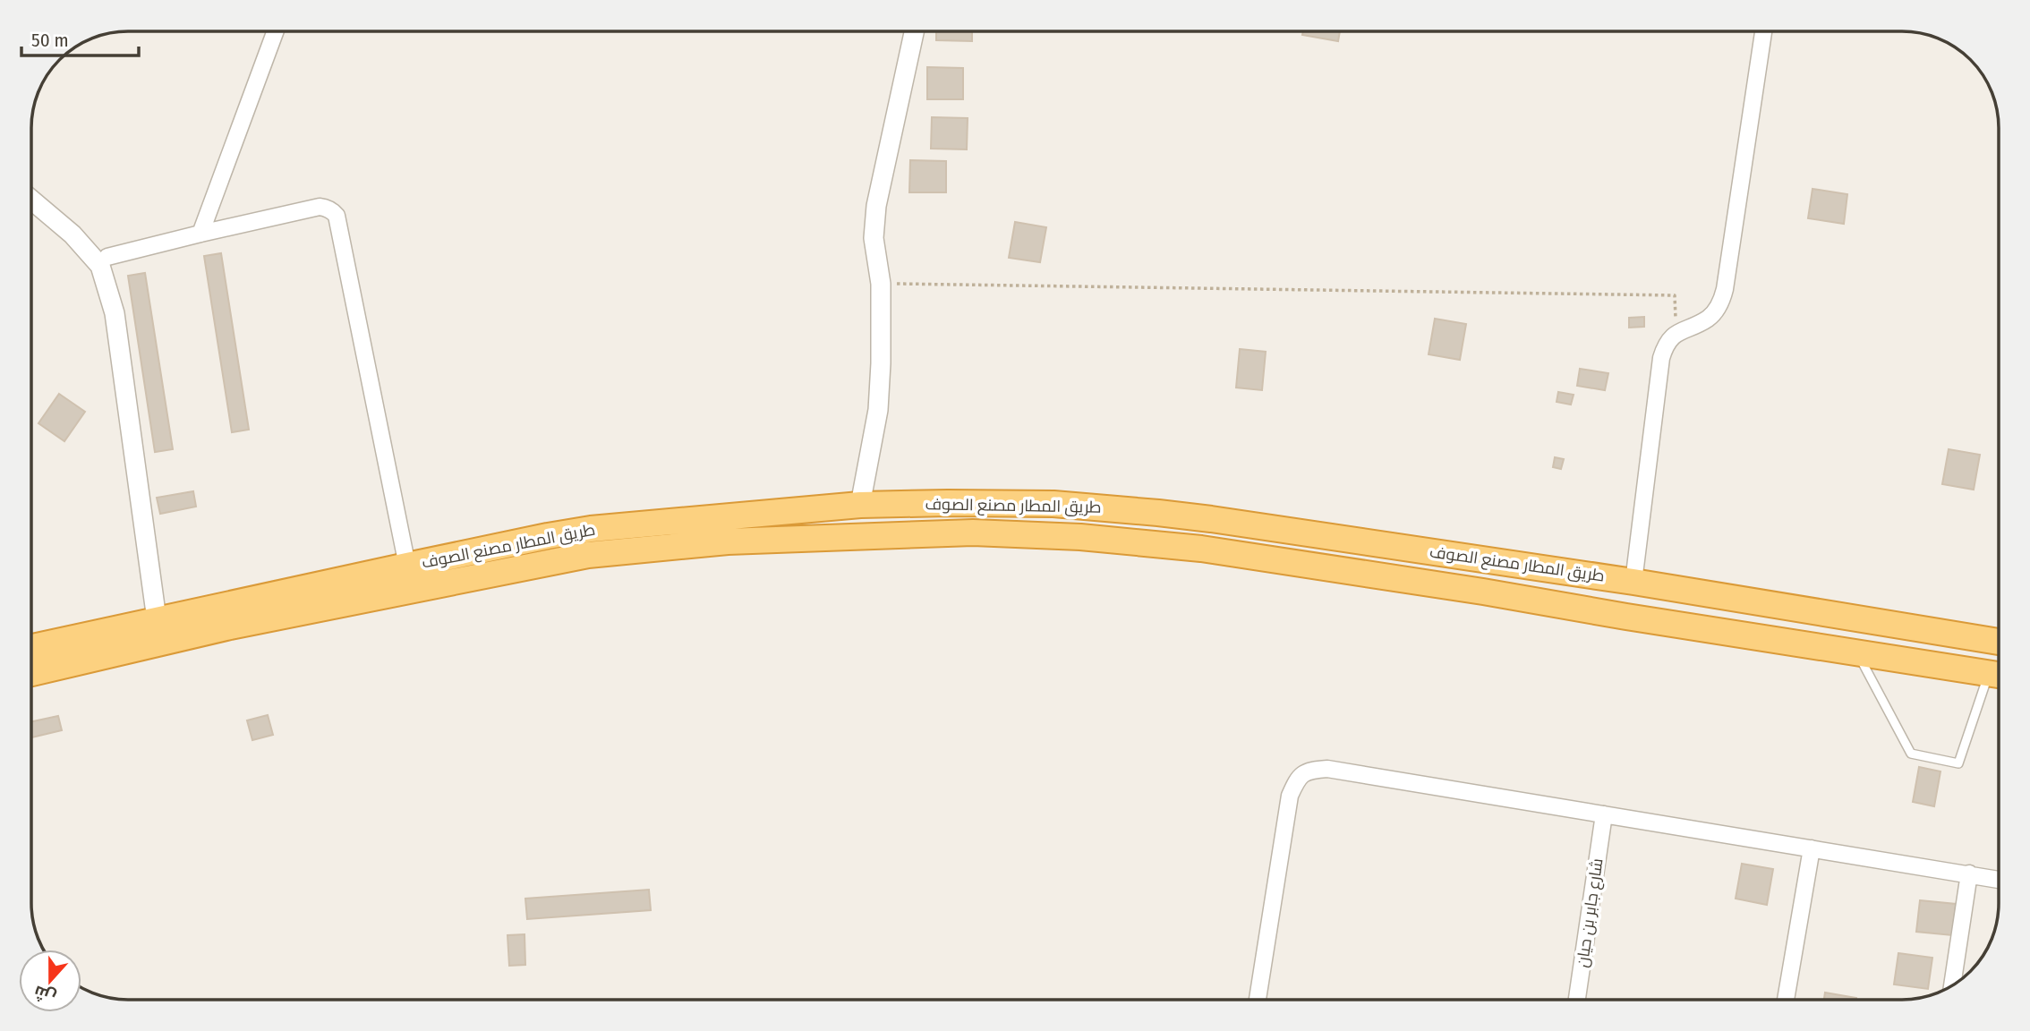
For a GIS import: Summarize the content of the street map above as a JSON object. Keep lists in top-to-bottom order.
{
  "streets": {
    "highway": ["طريق المطار مصنع الصوف"],
    "street": ["شارع جابر بن حيان"]
  },
  "scale_bar": "50 m",
  "north": "bottom"
}
